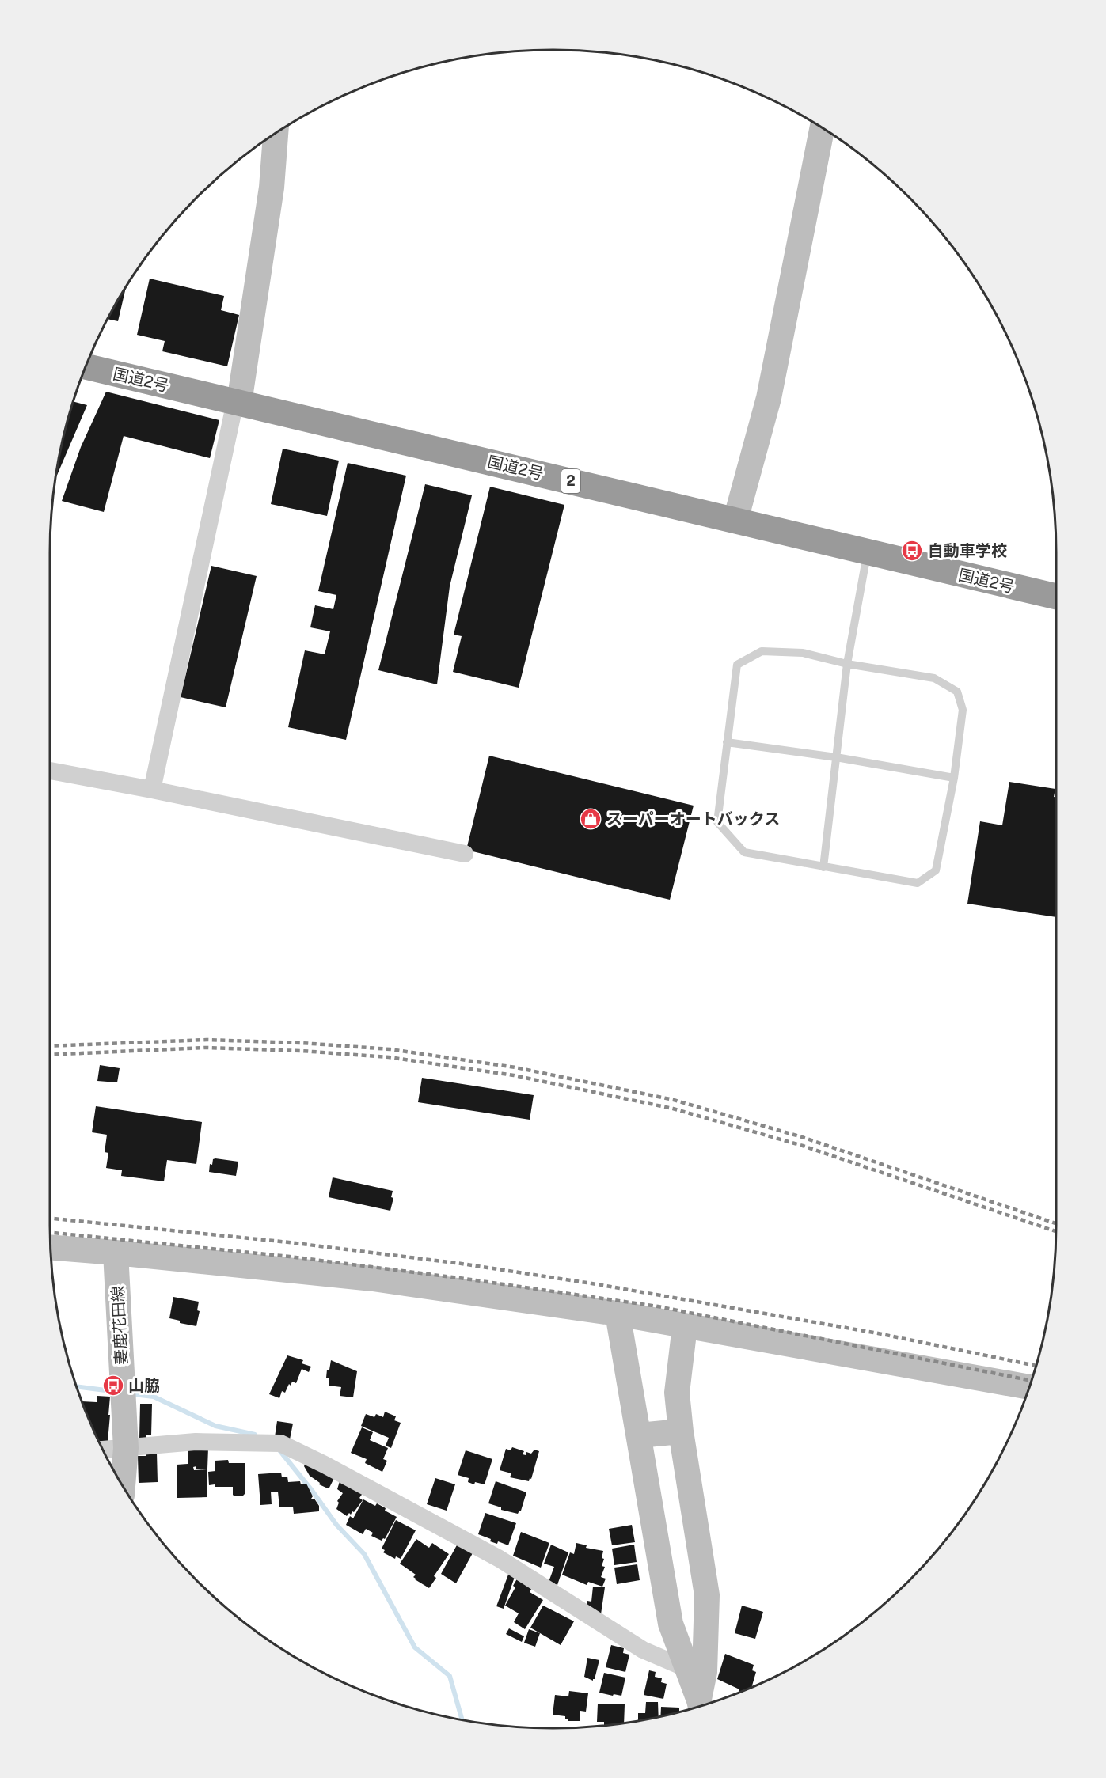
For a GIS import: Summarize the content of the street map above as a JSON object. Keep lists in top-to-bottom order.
{
  "streets": {
    "highway": ["国道2号", "2"],
    "street": ["妻鹿花田線"]
  },
  "places": {
    "bus stop": ["自動車学校", "山脇"],
    "shop": ["スーパーオートバックス"]
  }
}
